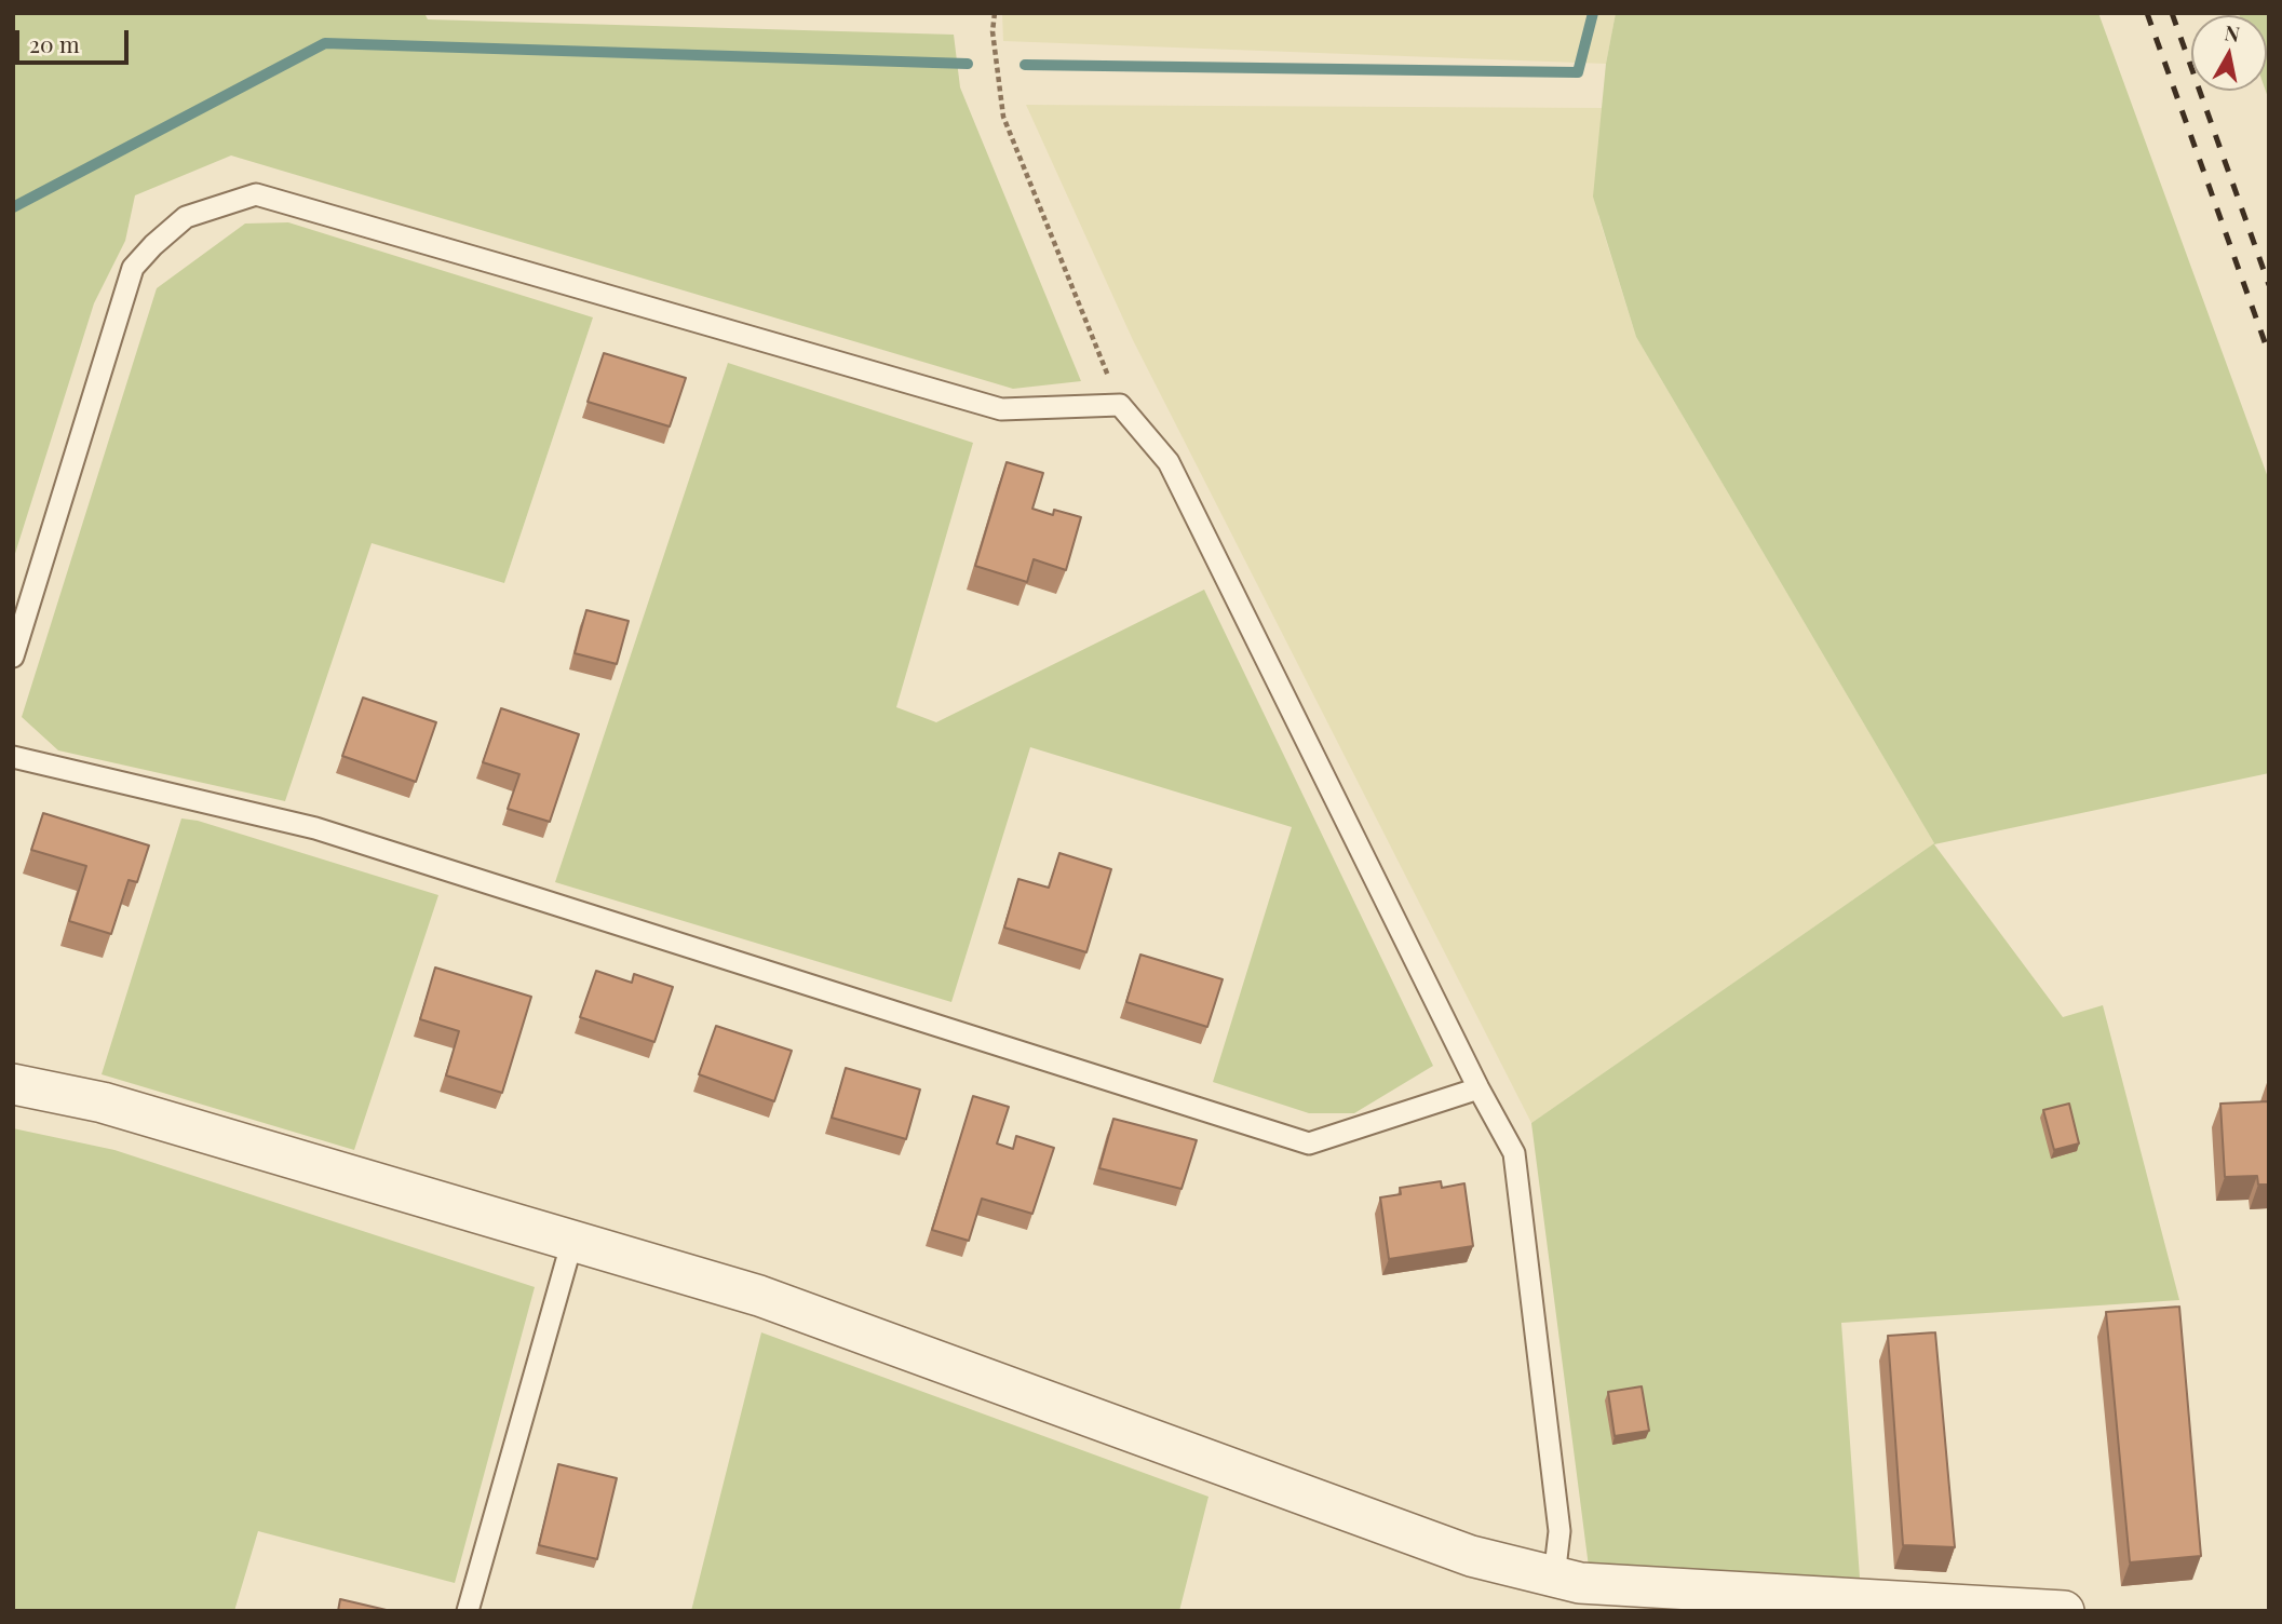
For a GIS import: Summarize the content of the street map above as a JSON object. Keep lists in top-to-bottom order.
{
  "scale_bar": "20 m",
  "north": "top"
}
